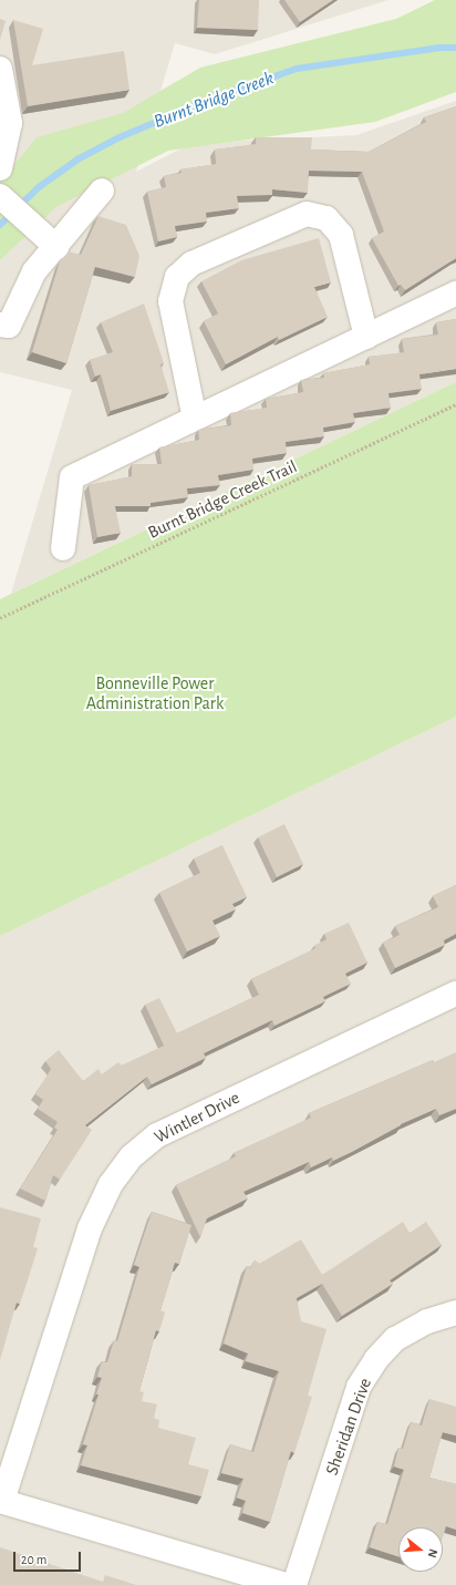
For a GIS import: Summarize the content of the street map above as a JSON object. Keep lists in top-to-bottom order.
{
  "streets": {
    "street": ["Wintler Drive", "Sheridan Drive"],
    "path": ["Burnt Bridge Creek Trail"]
  },
  "water": ["Burnt Bridge Creek"],
  "parks": ["Bonneville Power Administration Park"],
  "scale_bar": "20 m",
  "north": "right"
}
